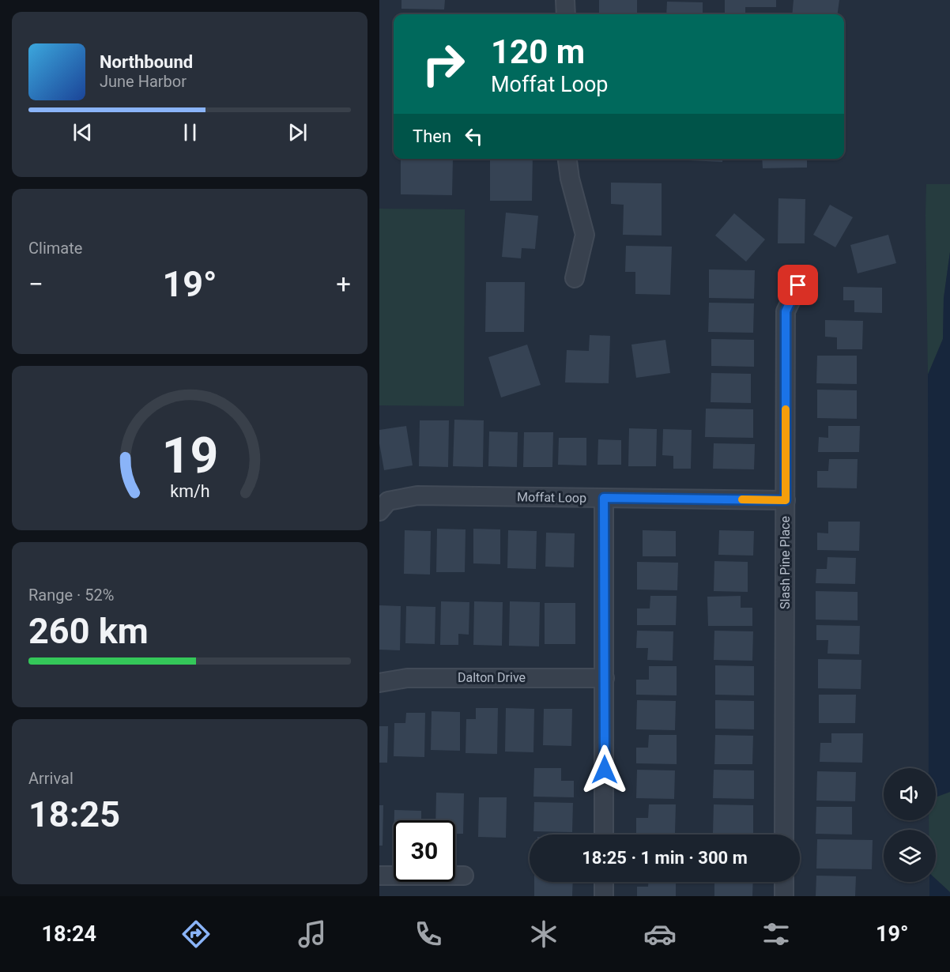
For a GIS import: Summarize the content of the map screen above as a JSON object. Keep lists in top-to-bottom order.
{
  "streets": {
    "street": ["Moffat Loop", "Slash Pine Place", "Dalton Drive"]
  },
  "crossings": [
    ["Moffat Loop", "Slash Pine Place"]
  ],
  "page": {
    "turn": ["120 m", "Moffat Loop"],
    "song": ["Northbound", "June Harbor"],
    "then": "Then",
    "tile": [
      "Climate",
      ["Range · 52%", "260 km"],
      ["Arrival", "18:25"]
    ],
    "heat": ["−", "19°", "+"],
    "limit": "30",
    "trip": "18:25 · 1 min · 300 m",
    "tabs": ["18:24", "19°"],
    "gauge": ["19", "km/h"]
  }
}
